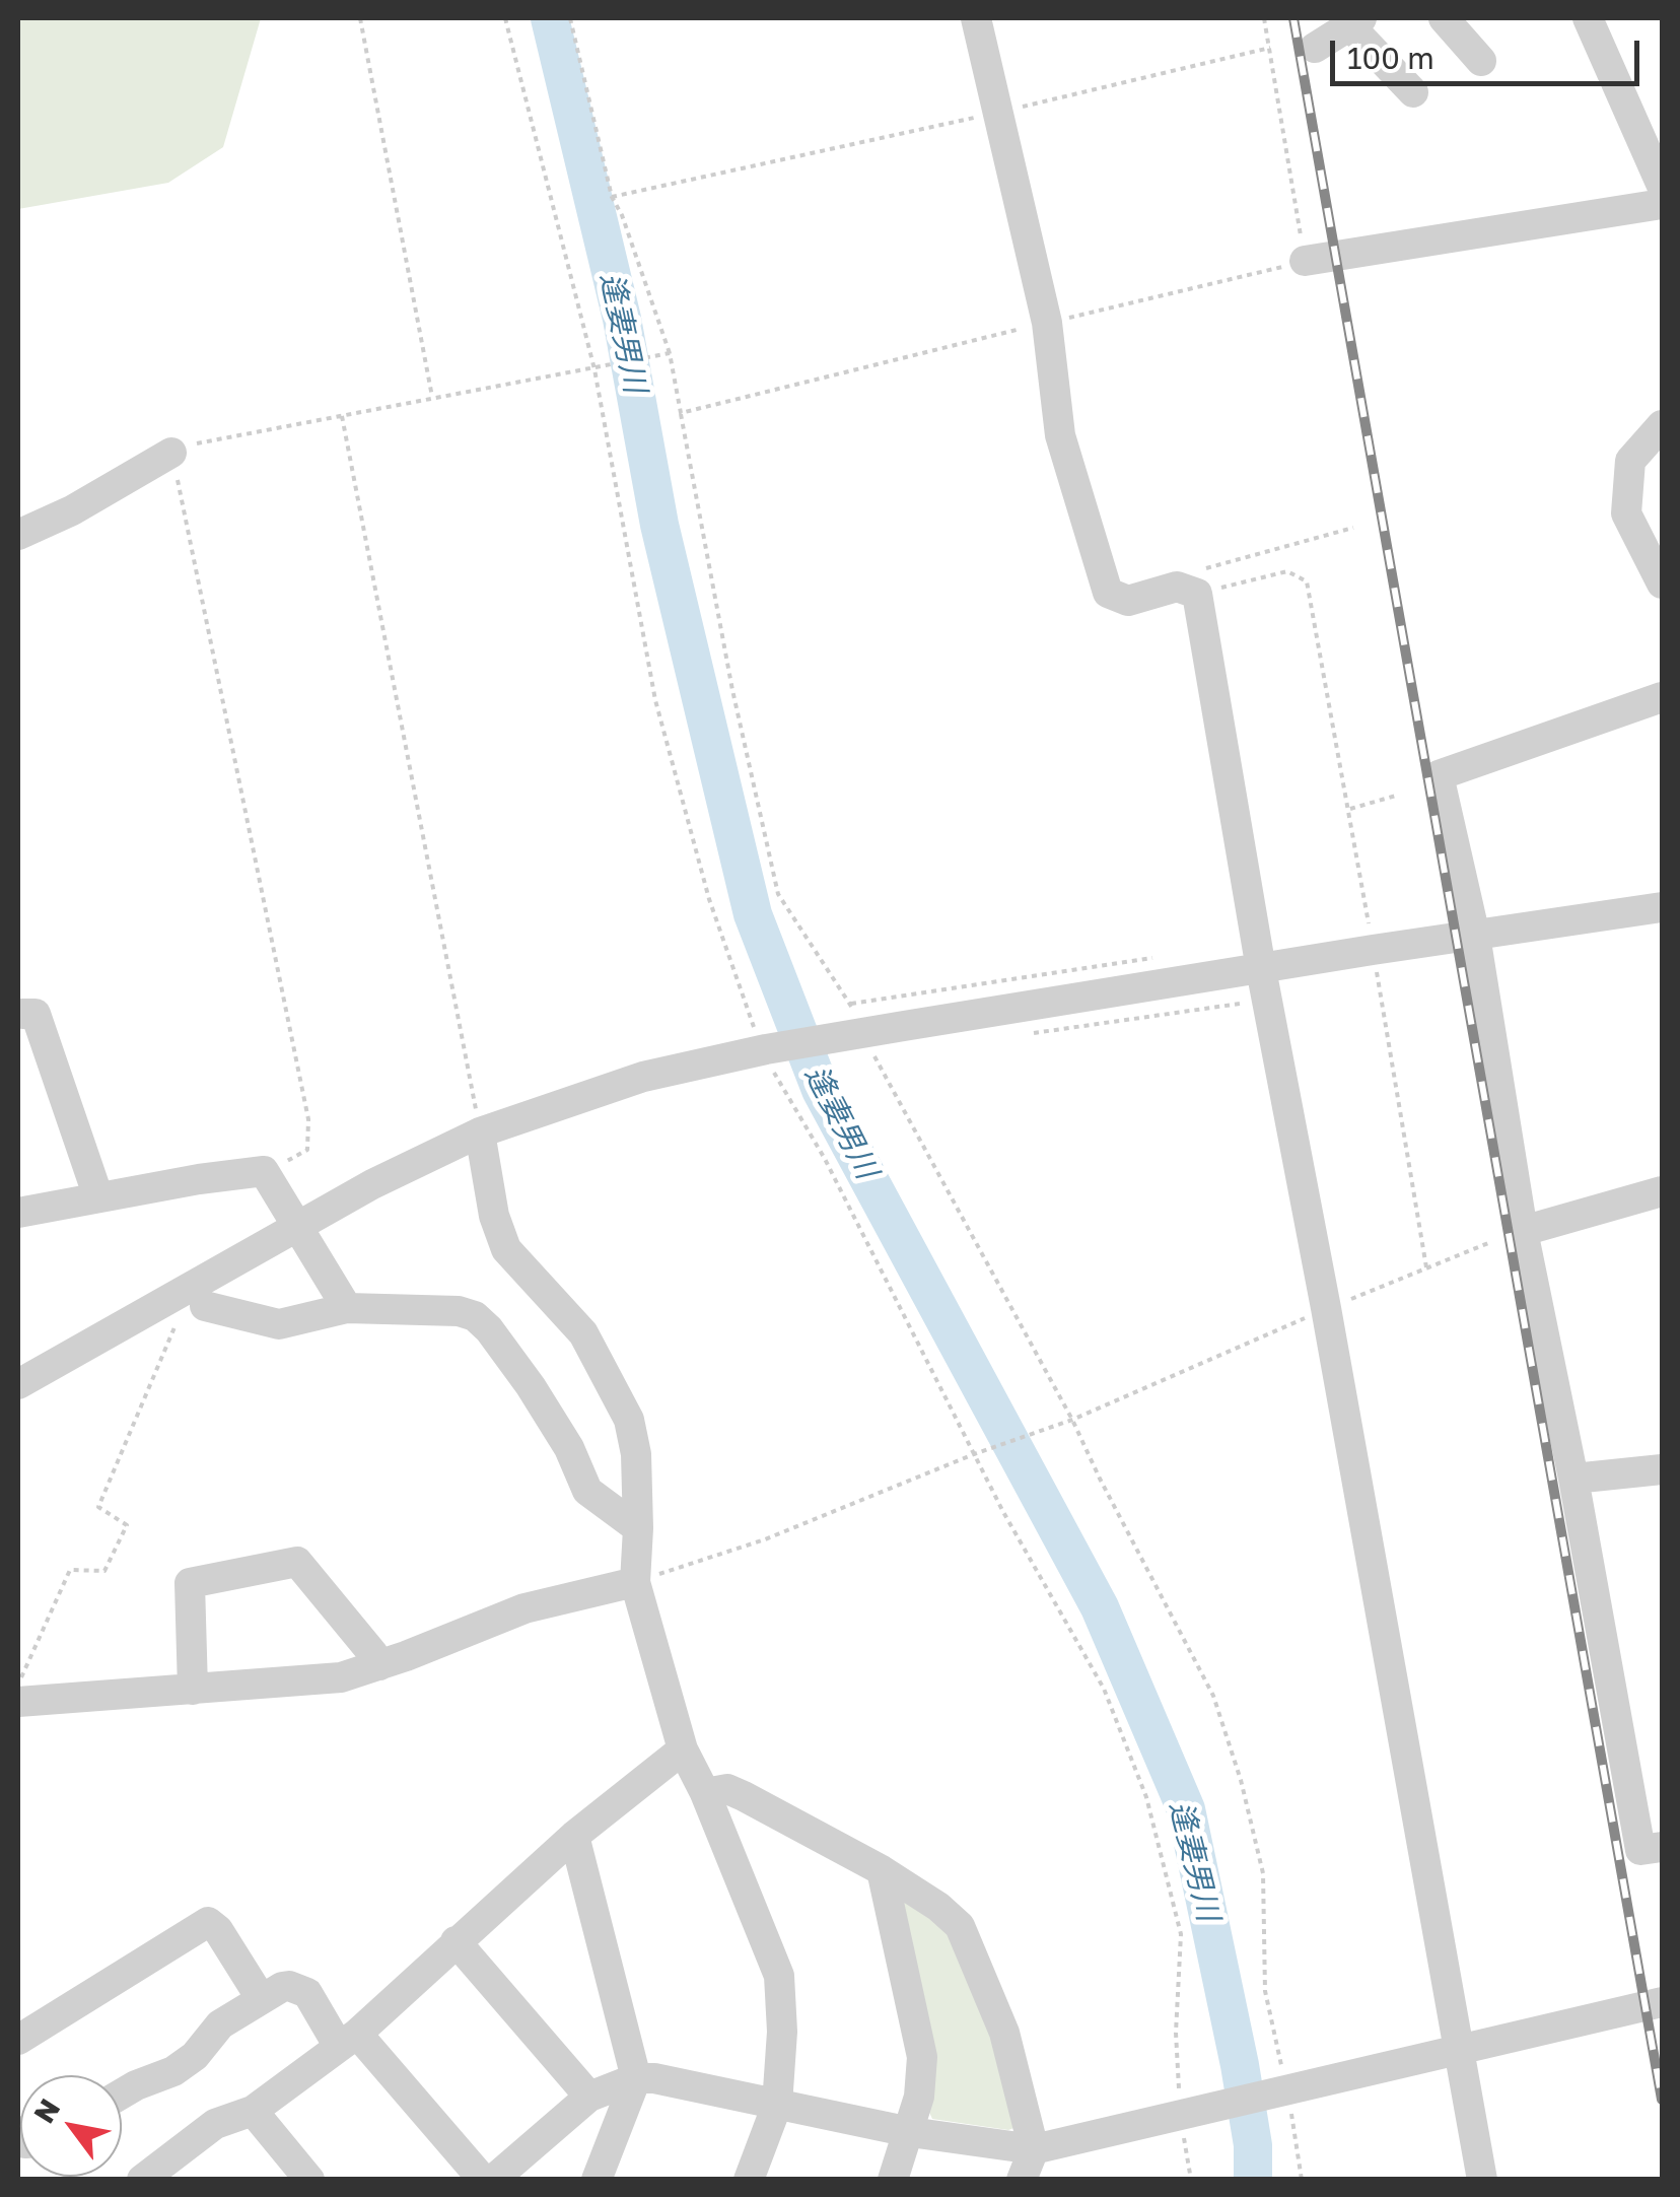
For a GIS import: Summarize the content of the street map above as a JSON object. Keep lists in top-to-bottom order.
{
  "water": ["逢妻男川"],
  "scale_bar": "100 m",
  "north": "top left"
}
